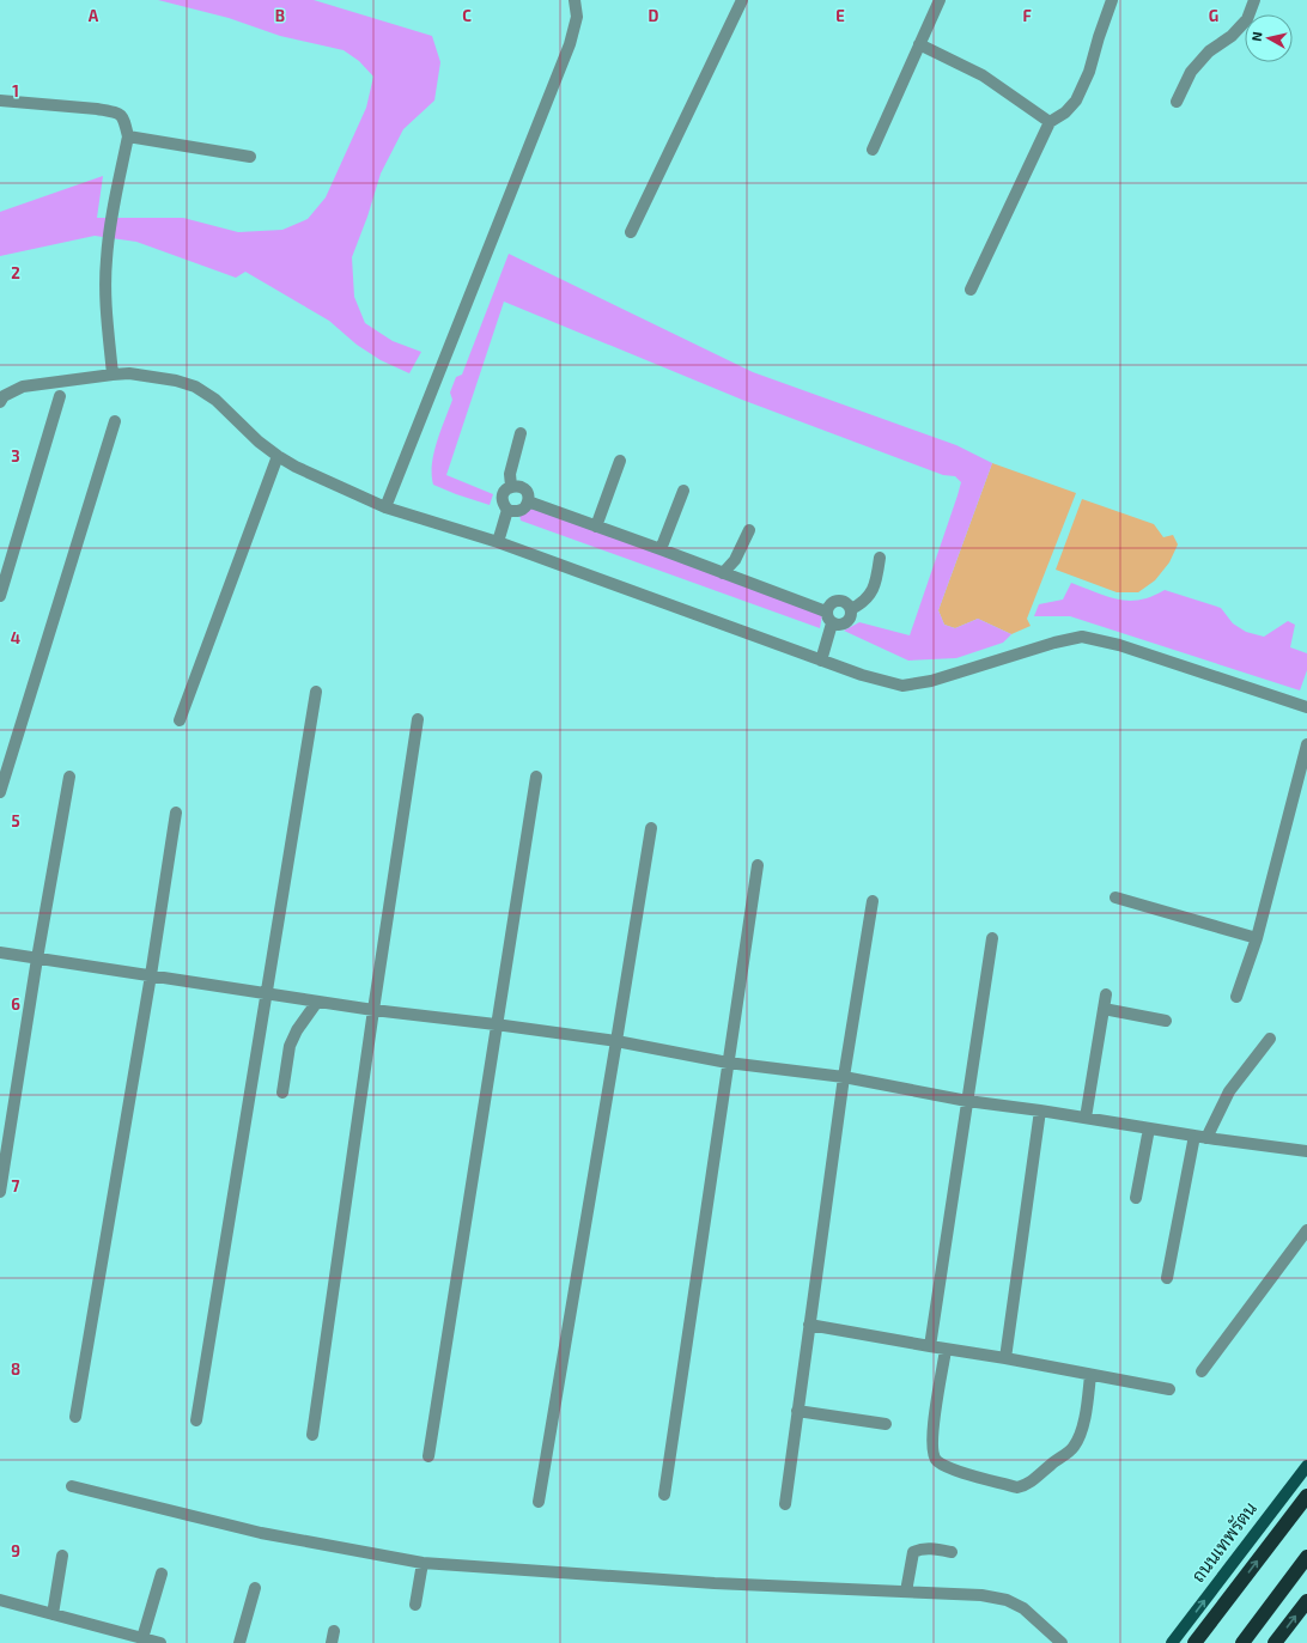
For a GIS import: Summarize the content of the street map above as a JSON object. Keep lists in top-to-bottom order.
{
  "streets": {
    "main road": ["ถนนเทพรัตน"]
  },
  "one_way": ["ถนนเทพรัตน"],
  "north": "left",
  "grid": {
    "columns": [
      "A",
      "B",
      "C",
      "D",
      "E",
      "F",
      "G"
    ],
    "rows": [
      "1",
      "2",
      "3",
      "4",
      "5",
      "6",
      "7",
      "8",
      "9"
    ]
  }
}
